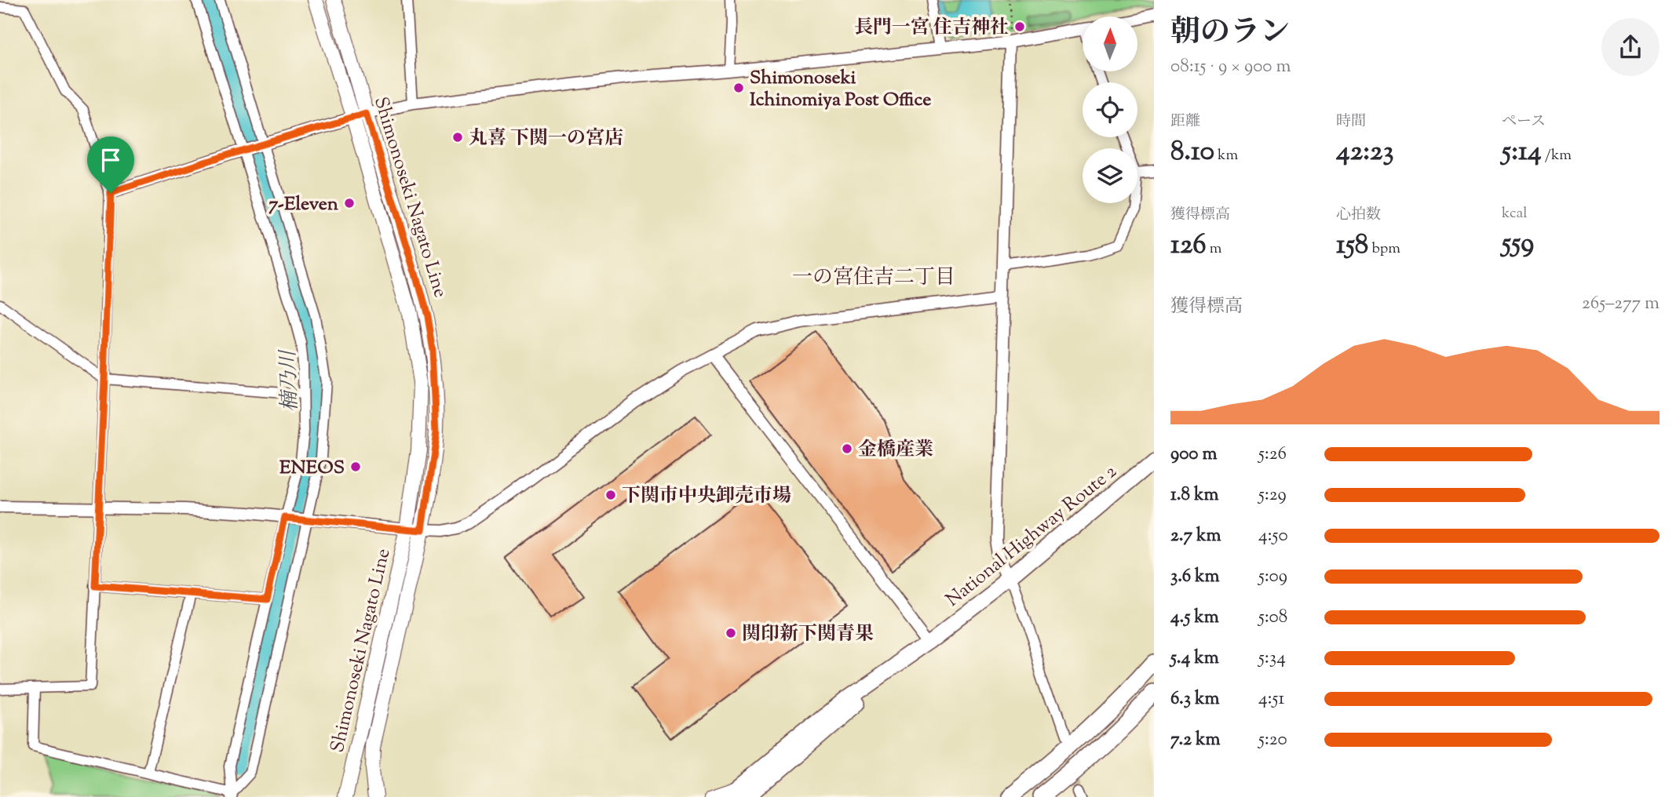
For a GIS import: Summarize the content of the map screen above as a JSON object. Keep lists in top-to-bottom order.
{
  "streets": {
    "highway": ["National Highway Route 2"],
    "main road": ["Shimonoseki Nagato Line"]
  },
  "districts": ["一の宮住吉二丁目"],
  "water": ["楠乃川"],
  "places": [
    "長門一宮 住吉神社",
    "Shimonoseki Ichinomiya Post Office",
    "丸喜 下関一の宮店",
    "7-Eleven",
    "金橋産業",
    "ENEOS",
    "下関市中央卸売市場",
    "関印新下関青果"
  ],
  "north": "top",
  "page": {
    "heading": ["朝のラン", "08:15 · 9 × 900 m"],
    "stats": [
      ["距離", "8.10 km"],
      ["時間", "42:23"],
      ["ペース", "5:14 /km"],
      ["獲得標高", "126 m"],
      ["心拍数", "158 bpm"],
      ["kcal", "559"]
    ],
    "chart": ["獲得標高", "265–277 m"],
    "list": [
      {
        "name": "900 m",
        "note": "5:26"
      },
      {
        "name": "1.8 km",
        "note": "5:29"
      },
      {
        "name": "2.7 km",
        "note": "4:50"
      },
      {
        "name": "3.6 km",
        "note": "5:09"
      },
      {
        "name": "4.5 km",
        "note": "5:08"
      },
      {
        "name": "5.4 km",
        "note": "5:34"
      },
      {
        "name": "6.3 km",
        "note": "4:51"
      },
      {
        "name": "7.2 km",
        "note": "5:20"
      }
    ]
  }
}
